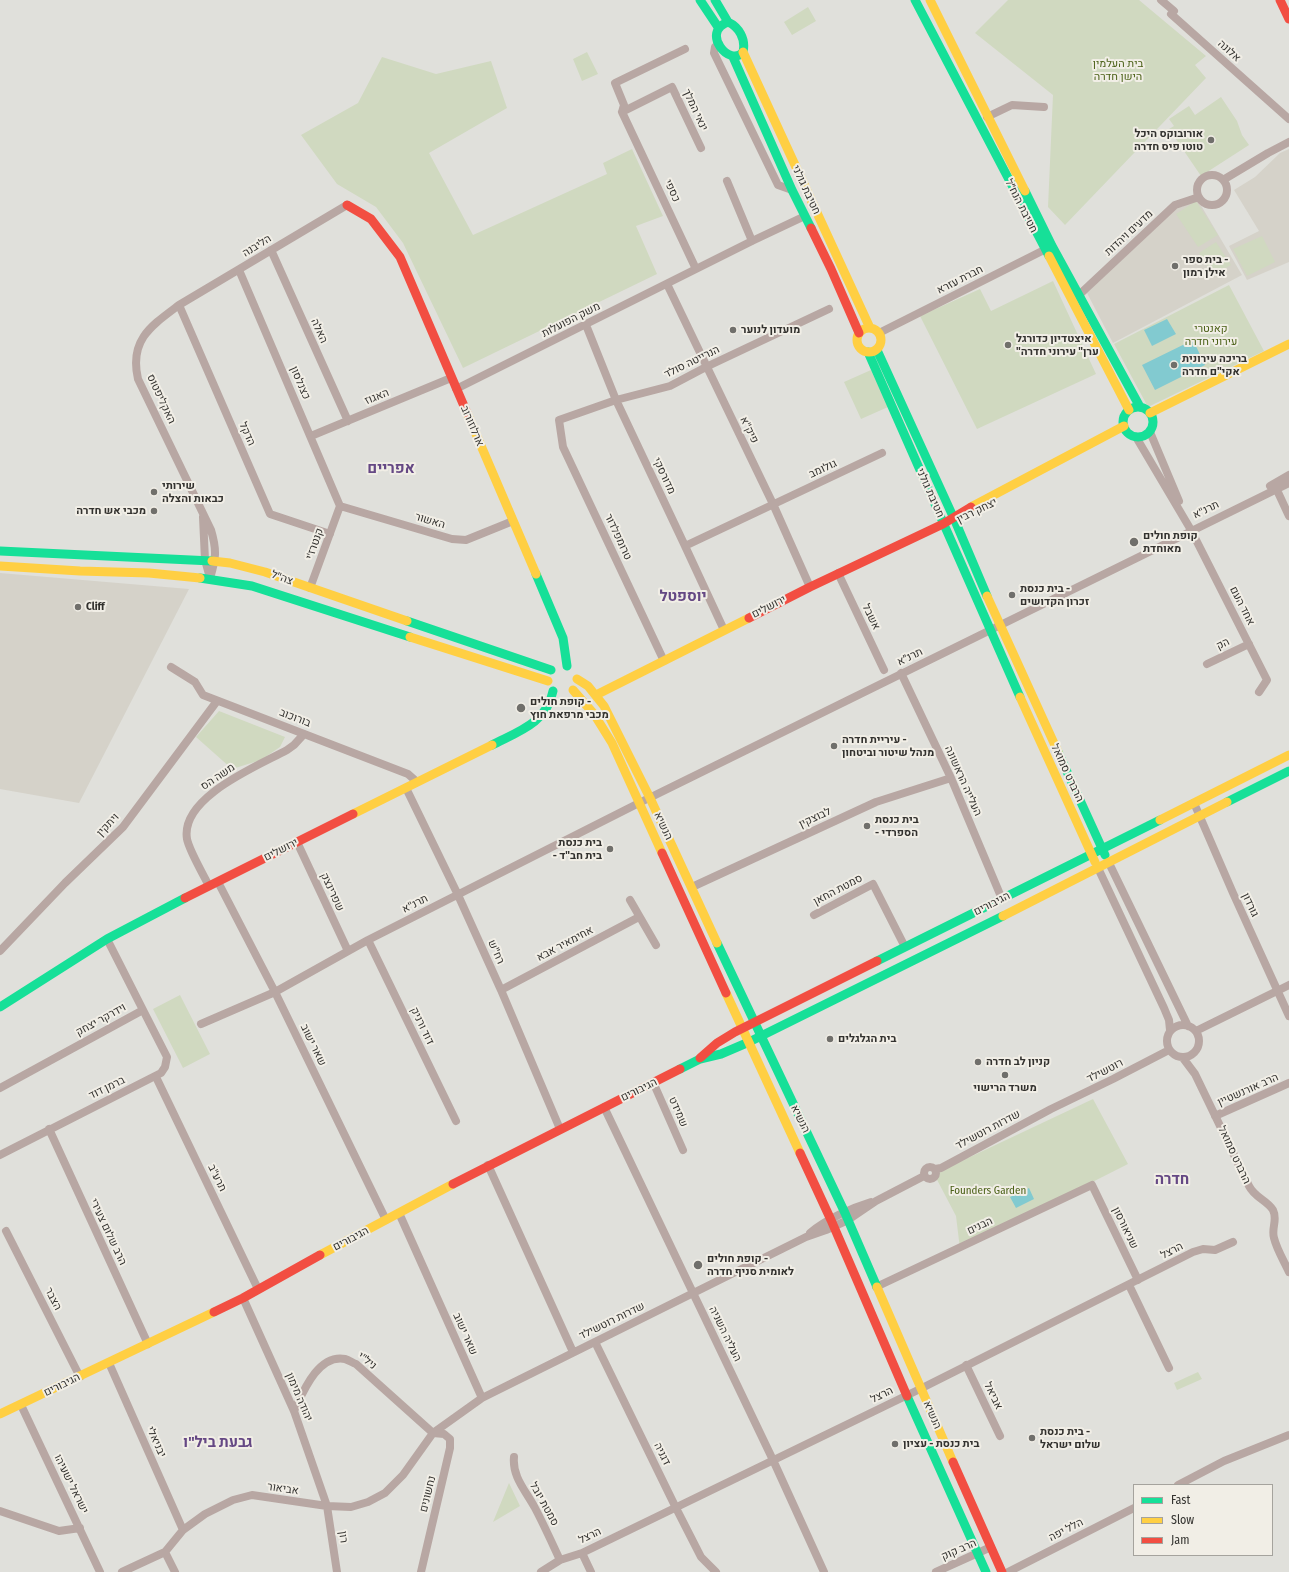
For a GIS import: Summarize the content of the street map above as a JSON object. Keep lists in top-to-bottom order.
{
  "streets": {
    "street": [
      "אלונה",
      "ינאי המלך",
      "חטיבת גולני",
      "כספי",
      "חטיבת הנח״ל",
      "מדעים ויהדות",
      "הליבנה",
      "חברת עזרא",
      "משק הפועלות",
      "האלה",
      "הנרייטה סולד",
      "כצנלסון",
      "האגוז",
      "האקליפטוס",
      "ארלוזורוב",
      "פיק\"א",
      "הדקל",
      "גולומב",
      "מדורסקי",
      "תרנ\"א",
      "יצחק רבין",
      "האשור",
      "טרומפלדור",
      "קנטרז'י",
      "צה\"ל",
      "אחד העם",
      "ירושלים",
      "אשבל",
      "הק",
      "תרנ״א",
      "בורוכוב",
      "הרברט סמואל",
      "משה הס",
      "העלייה הראשונה",
      "לבוצקין",
      "ויתקין",
      "הנשיא",
      "סמטת החאן",
      "שפרינצק",
      "הגיבורים",
      "גורדון",
      "אחימאיר אבא",
      "רח\"ש",
      "וידרקר יצחק",
      "דוד ורניק",
      "שאר ישוב",
      "רוטשילד",
      "ברמן דוד",
      "הרב אורנשטיין",
      "שמידט",
      "שדרות רוטשילד",
      "תרע\"ב",
      "הבנים",
      "שניאורסון",
      "הרב שלום צעירי",
      "הרצל",
      "הצבר",
      "העליה השניה",
      "ניל\"י",
      "אביאל",
      "יהודה מימון",
      "יבניאלי",
      "דגניה",
      "ישראל ישעיהו",
      "אביאור",
      "נחשונים",
      "סמטת יובל",
      "הלל יפה",
      "רון",
      "הרב קוק"
    ]
  },
  "crossings": [
    ["ינאי המלך", "כספי"],
    ["חטיבת גולני", "חברת עזרא"],
    ["חטיבת גולני", "יצחק רבין"],
    ["חטיבת גולני", "ירושלים"],
    ["חטיבת גולני", "הרברט סמואל"],
    ["כספי", "משק הפועלות"],
    ["חטיבת הנח״ל", "מדעים ויהדות"],
    ["חטיבת הנח״ל", "חברת עזרא"],
    ["חטיבת הנח״ל", "יצחק רבין"],
    ["חטיבת הנח״ל", "אחד העם"],
    ["הליבנה", "האלה"],
    ["הליבנה", "כצנלסון"],
    ["הליבנה", "האקליפטוס"],
    ["הליבנה", "ארלוזורוב"],
    ["הליבנה", "הדקל"],
    ["משק הפועלות", "ארלוזורוב"],
    ["משק הפועלות", "פיק\"א"],
    ["משק הפועלות", "מדורסקי"],
    ["האלה", "האגוז"],
    ["הנרייטה סולד", "פיק\"א"],
    ["הנרייטה סולד", "מדורסקי"],
    ["הנרייטה סולד", "טרומפלדור"],
    ["כצנלסון", "האגוז"],
    ["כצנלסון", "האשור"],
    ["כצנלסון", "קנטרז'י"],
    ["האגוז", "ארלוזורוב"],
    ["האקליפטוס", "הדקל"],
    ["האקליפטוס", "צה\"ל"],
    ["ארלוזורוב", "האשור"],
    ["ארלוזורוב", "צה\"ל"],
    ["ארלוזורוב", "ירושלים"],
    ["ארלוזורוב", "הנשיא"],
    ["פיק\"א", "גולומב"],
    ["פיק\"א", "ירושלים"],
    ["הדקל", "קנטרז'י"],
    ["מדורסקי", "ירושלים"],
    ["תרנ\"א", "אחד העם"],
    ["תרנ\"א", "תרנ״א"],
    ["תרנ\"א", "הנשיא"],
    ["תרנ\"א", "שפרינצק"],
    ["תרנ\"א", "רח\"ש"],
    ["תרנ\"א", "דוד ורניק"],
    ["תרנ\"א", "שאר ישוב"],
    ["יצחק רבין", "אחד העם"],
    ["יצחק רבין", "ירושלים"],
    ["יצחק רבין", "הרברט סמואל"],
    ["האשור", "קנטרז'י"],
    ["טרומפלדור", "ירושלים"],
    ["קנטרז'י", "צה\"ל"],
    ["צה\"ל", "ירושלים"],
    ["צה\"ל", "הנשיא"],
    ["אחד העם", "הק"],
    ["אחד העם", "תרנ״א"],
    ["ירושלים", "אשבל"],
    ["ירושלים", "בורוכוב"],
    ["ירושלים", "הרברט סמואל"],
    ["ירושלים", "משה הס"],
    ["ירושלים", "הנשיא"],
    ["ירושלים", "שפרינצק"],
    ["ירושלים", "רח\"ש"],
    ["ירושלים", "וידרקר יצחק"],
    ["ירושלים", "שאר ישוב"],
    ["תרנ״א", "הרברט סמואל"],
    ["תרנ״א", "העלייה הראשונה"],
    ["תרנ״א", "הנשיא"],
    ["בורוכוב", "משה הס"],
    ["בורוכוב", "ויתקין"],
    ["הרברט סמואל", "הגיבורים"],
    ["הרברט סמואל", "רוטשילד"],
    ["הרברט סמואל", "הרב אורנשטיין"],
    ["העלייה הראשונה", "לבוצקין"],
    ["העלייה הראשונה", "הגיבורים"],
    ["לבוצקין", "הנשיא"],
    ["הנשיא", "הגיבורים"],
    ["הנשיא", "שדרות רוטשילד"],
    ["הנשיא", "הבנים"],
    ["הנשיא", "הרצל"],
    ["הנשיא", "הרב קוק"],
    ["סמטת החאן", "הגיבורים"],
    ["הגיבורים", "גורדון"],
    ["הגיבורים", "רח\"ש"],
    ["הגיבורים", "שאר ישוב"],
    ["הגיבורים", "שמידט"],
    ["הגיבורים", "תרע\"ב"],
    ["הגיבורים", "הרב שלום צעירי"],
    ["הגיבורים", "הצבר"],
    ["הגיבורים", "העליה השניה"],
    ["הגיבורים", "יהודה מימון"],
    ["הגיבורים", "יבניאלי"],
    ["הגיבורים", "ישראל ישעיהו"],
    ["אחימאיר אבא", "רח\"ש"],
    ["שאר ישוב", "שדרות רוטשילד"],
    ["רוטשילד", "שדרות רוטשילד"],
    ["ברמן דוד", "תרע\"ב"],
    ["ברמן דוד", "הרב שלום צעירי"],
    ["שדרות רוטשילד", "העליה השניה"],
    ["שדרות רוטשילד", "ניל\"י"],
    ["שדרות רוטשילד", "יהודה מימון"],
    ["שדרות רוטשילד", "דגניה"],
    ["שדרות רוטשילד", "אביאור"],
    ["שדרות רוטשילד", "נחשונים"],
    ["שדרות רוטשילד", "רון"],
    ["הבנים", "שניאורסון"],
    ["שניאורסון", "הרצל"],
    ["הרצל", "העליה השניה"],
    ["הרצל", "אביאל"],
    ["הרצל", "דגניה"],
    ["הרצל", "סמטת יובל"],
    ["ניל\"י", "יהודה מימון"],
    ["ניל\"י", "אביאור"],
    ["ניל\"י", "נחשונים"],
    ["ניל\"י", "רון"],
    ["יהודה מימון", "אביאור"],
    ["יהודה מימון", "נחשונים"],
    ["יהודה מימון", "רון"],
    ["יבניאלי", "אביאור"],
    ["אביאור", "נחשונים"],
    ["אביאור", "רון"],
    ["נחשונים", "רון"]
  ],
  "districts": [
    "אפריים",
    "יוספטל",
    "חדרה",
    "גבעת ביל\"ו"
  ],
  "parks": ["בית העלמין הישן חדרה", "קאנטרי עירוני חדרה", "Founders Garden"],
  "places": [
    "אורובוקס היכל טוטו פיס חדרה",
    "בית ספר - אילן רמון",
    "מועדון לנוער",
    "איצטדיון כדורגל \"ערן\" עירוני חדרה",
    "בריכה עירונית אקי\"ם חדרה",
    "שירותי כבאות והצלה",
    "מכבי אש חדרה",
    "קופת חולים מאוחדת",
    "בית כנסת - זכרון הקדושים",
    "Cliff",
    "קופת חולים - מכבי מרפאת חוץ",
    "עיריית חדרה - מנהל שיטור וביטחון",
    "בית כנסת - הספרדי",
    "בית כנסת - בית חב\"ד",
    "בית הגלגלים",
    "קניון לב חדרה",
    "משרד הרישוי",
    "קופת חולים - לאומית סניף חדרה",
    "בית כנסת - שלום ישראל",
    "בית כנסת - עציון"
  ],
  "legend": ["Fast", "Slow", "Jam"]
}
